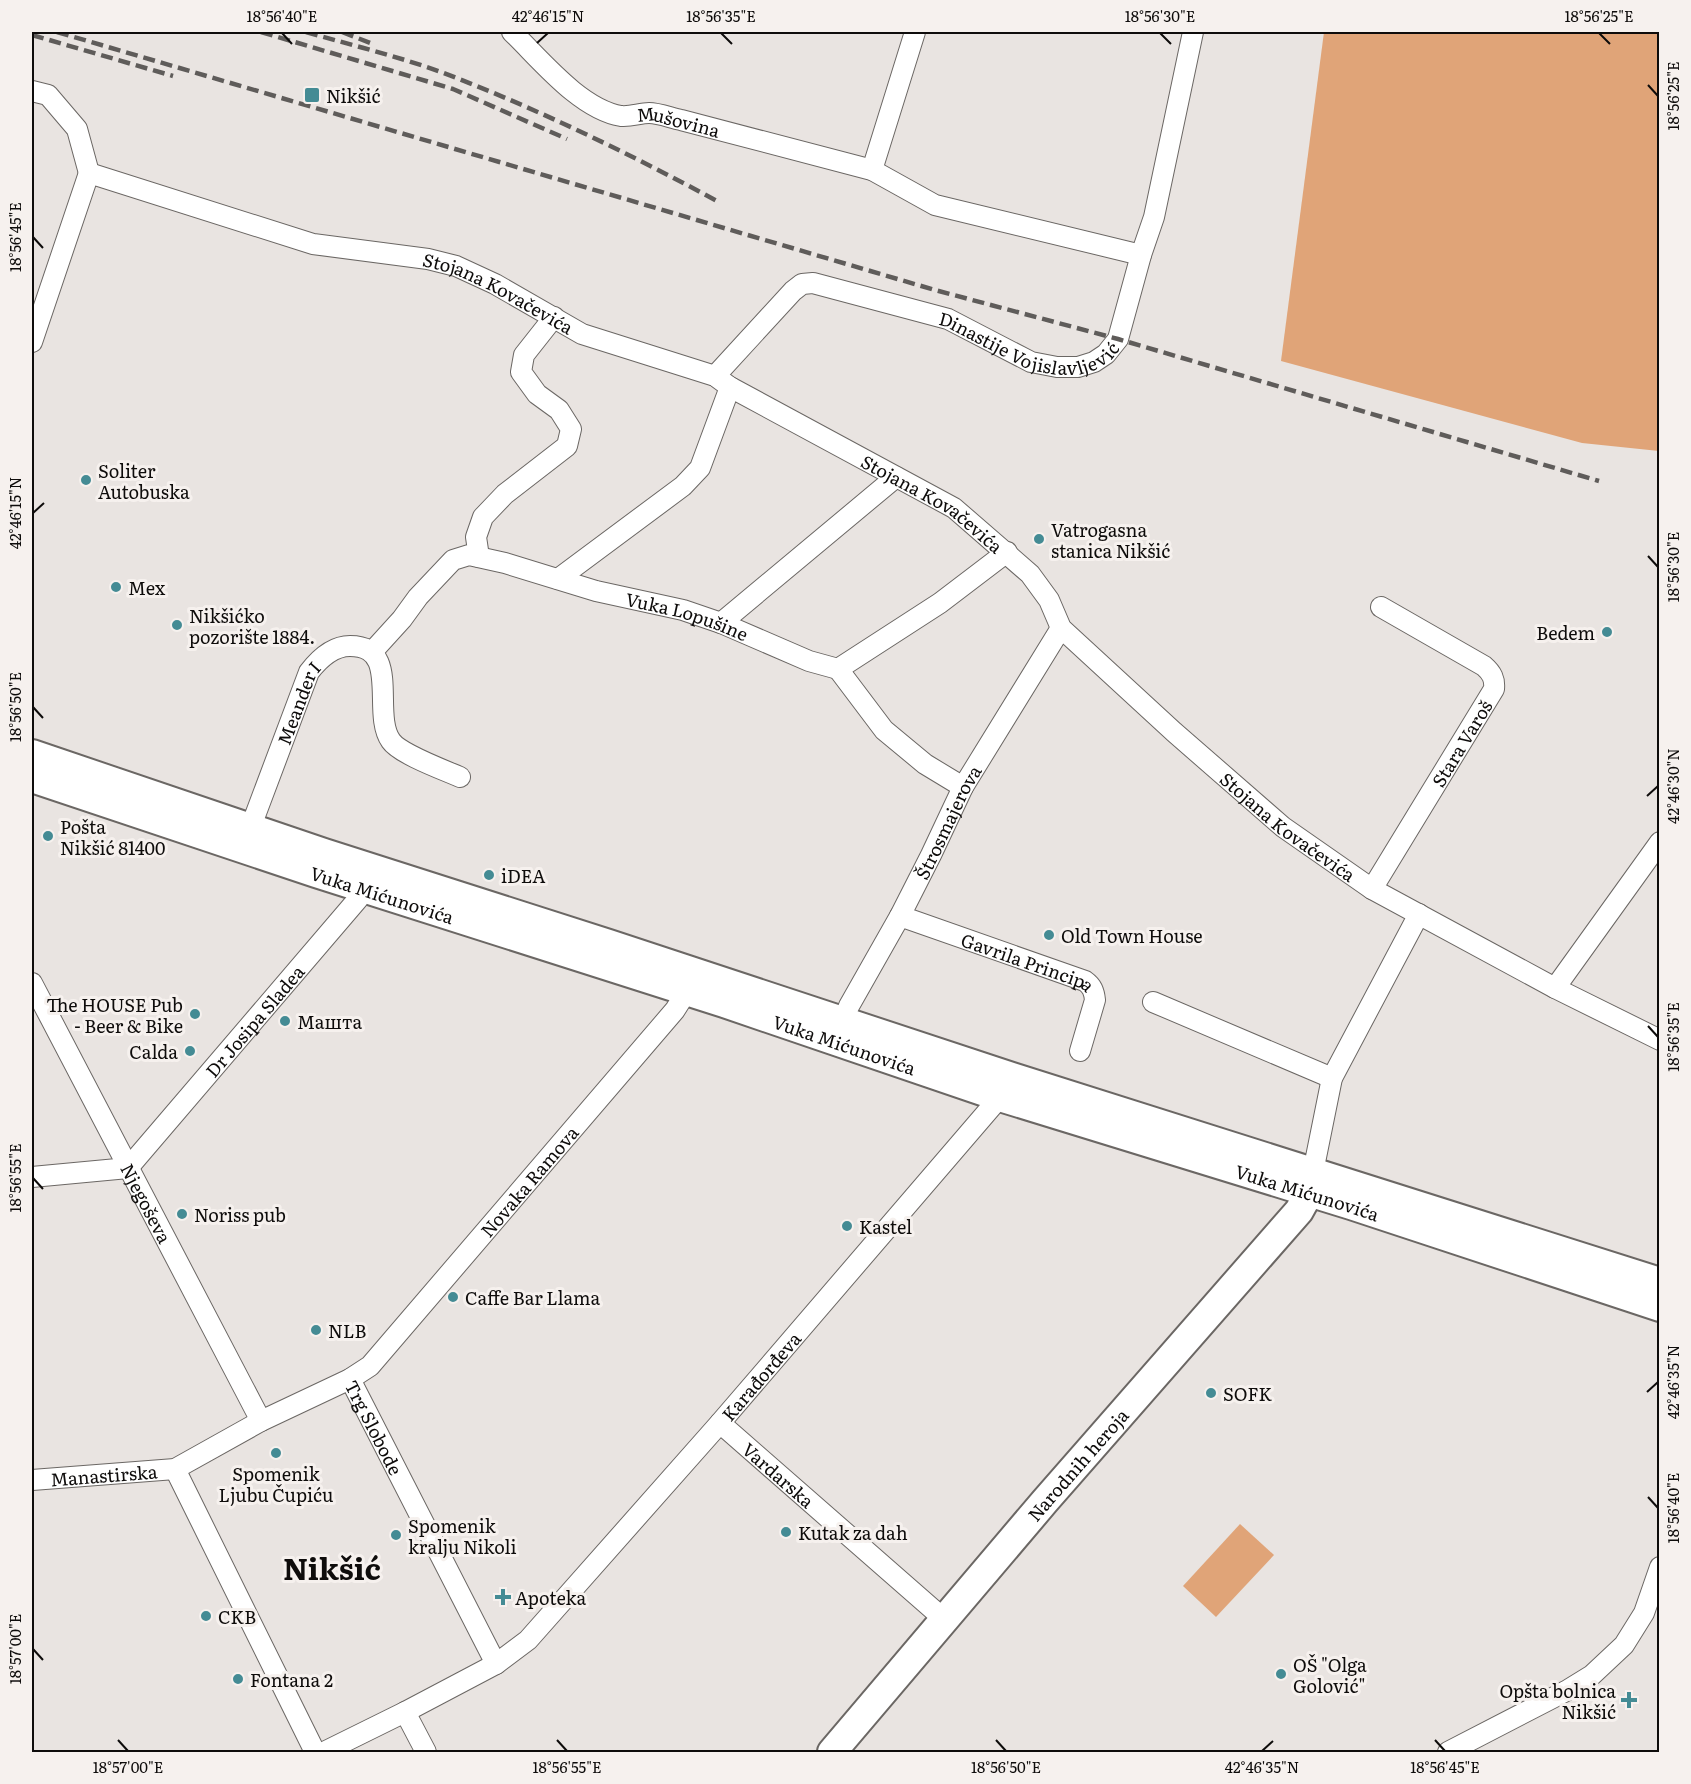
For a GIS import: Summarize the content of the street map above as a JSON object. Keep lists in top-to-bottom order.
{
  "streets": {
    "main road": ["Vuka Mićunovića", "Narodnih heroja"],
    "street": [
      "Mušovina",
      "Stojana Kovačevića",
      "Dinastije Vojislavljević",
      "Vuka Lopušine",
      "Meander I",
      "Stara Varoš",
      "Štrosmajerova",
      "Gavrila Principa",
      "Dr Josipa Sladea",
      "Novaka Ramova",
      "Njegoševa",
      "Karađorđeva",
      "Trg Slobode",
      "Manastirska",
      "Vardarska"
    ]
  },
  "crossings": [
    ["Stojana Kovačevića", "Dinastije Vojislavljević"],
    ["Stojana Kovačevića", "Stara Varoš"],
    ["Stojana Kovačevića", "Štrosmajerova"],
    ["Vuka Lopušine", "Meander I"],
    ["Meander I", "Vuka Mićunovića"],
    ["Štrosmajerova", "Vuka Mićunovića"],
    ["Štrosmajerova", "Gavrila Principa"],
    ["Vuka Mićunovića", "Dr Josipa Sladea"],
    ["Vuka Mićunovića", "Novaka Ramova"],
    ["Vuka Mićunovića", "Karađorđeva"],
    ["Vuka Mićunovića", "Narodnih heroja"],
    ["Dr Josipa Sladea", "Njegoševa"],
    ["Novaka Ramova", "Trg Slobode"],
    ["Njegoševa", "Trg Slobode"],
    ["Karađorđeva", "Trg Slobode"],
    ["Karađorđeva", "Vardarska"],
    ["Trg Slobode", "Manastirska"],
    ["Narodnih heroja", "Vardarska"]
  ],
  "districts": ["Nikšić"],
  "places": {
    "transit": ["Nikšić"],
    "other": [
      "Soliter Autobuska",
      "Vatrogasna stanica Nikšić",
      "Mex",
      "Nikšićko pozorište 1884.",
      "Bedem",
      "Pošta Nikšić 81400",
      "iDEA",
      "Old Town House",
      "The HOUSE Pub - Beer & Bike",
      "Машта",
      "Calda",
      "Noriss pub",
      "Kastel",
      "Caffe Bar Llama",
      "NLB",
      "SOFK",
      "Spomenik Ljubu Čupiću",
      "Kutak za dah",
      "Spomenik kralju Nikoli",
      "CKB",
      "OŠ \"Olga Golović\"",
      "Fontana 2"
    ],
    "health": ["Apoteka", "Opšta bolnica Nikšić"]
  },
  "coordinates": [
    "18°56'40\"E",
    "42°46'15\"N",
    "18°56'35\"E",
    "18°56'30\"E",
    "18°56'25\"E",
    "18°56'45\"E",
    "18°56'50\"E",
    "42°46'30\"N",
    "18°56'55\"E",
    "42°46'35\"N",
    "18°57'00\"E"
  ]
}
